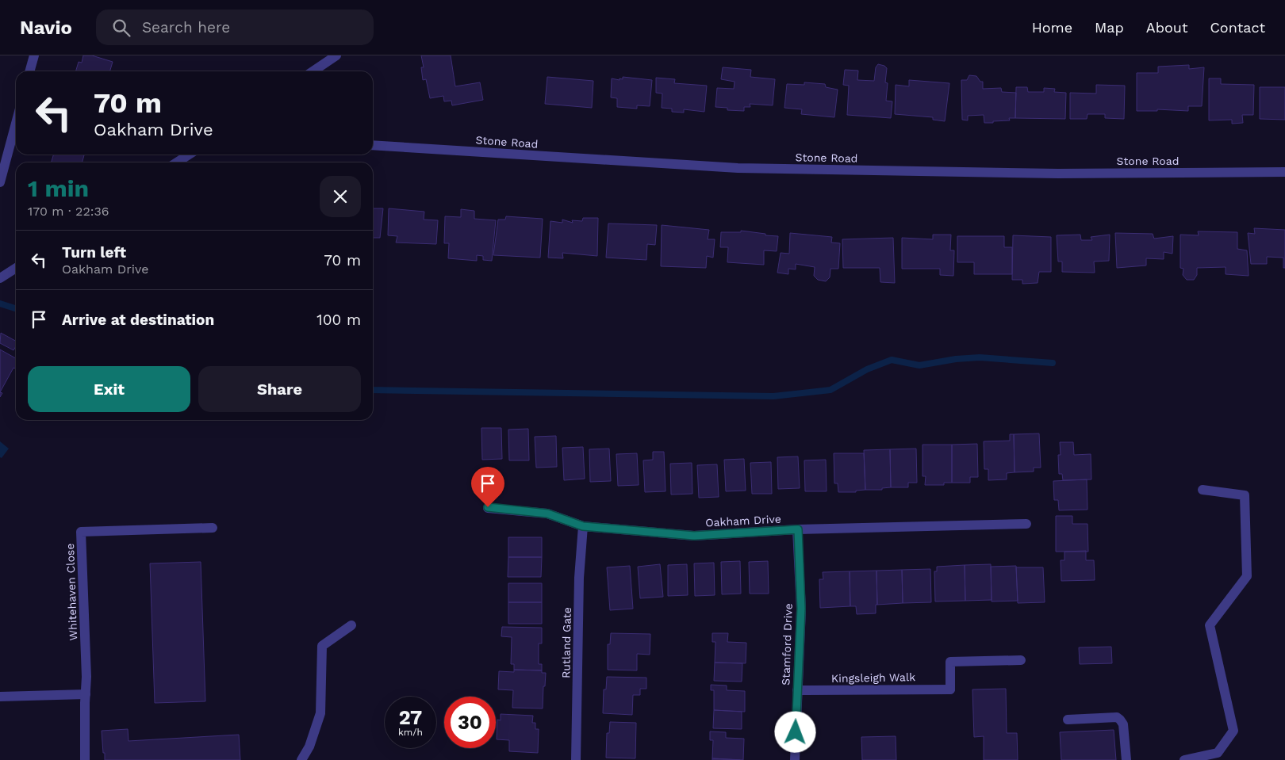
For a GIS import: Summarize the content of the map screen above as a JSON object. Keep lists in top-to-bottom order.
{
  "streets": {
    "street": [
      "Stone Road",
      "Oakham Drive",
      "Whitehaven Close",
      "Rutland Gate",
      "Stamford Drive",
      "Kingsleigh Walk"
    ]
  },
  "crossings": [
    ["Oakham Drive", "Rutland Gate"],
    ["Oakham Drive", "Stamford Drive"],
    ["Stamford Drive", "Kingsleigh Walk"]
  ],
  "page": {
    "header": "Navio",
    "search": "Search here",
    "nav": [
      "Home",
      "Map",
      "About",
      "Contact"
    ],
    "turn": ["70 m", "Oakham Drive"],
    "heading": ["1 min", "170 m · 22:36"],
    "list": [
      {
        "name": "Turn left",
        "note": "Oakham Drive",
        "value": "70 m"
      },
      {
        "name": "Arrive at destination",
        "value": "100 m"
      }
    ],
    "buttons": ["Exit", "Share"],
    "speed": "27 km/h",
    "limit": "30"
  }
}
